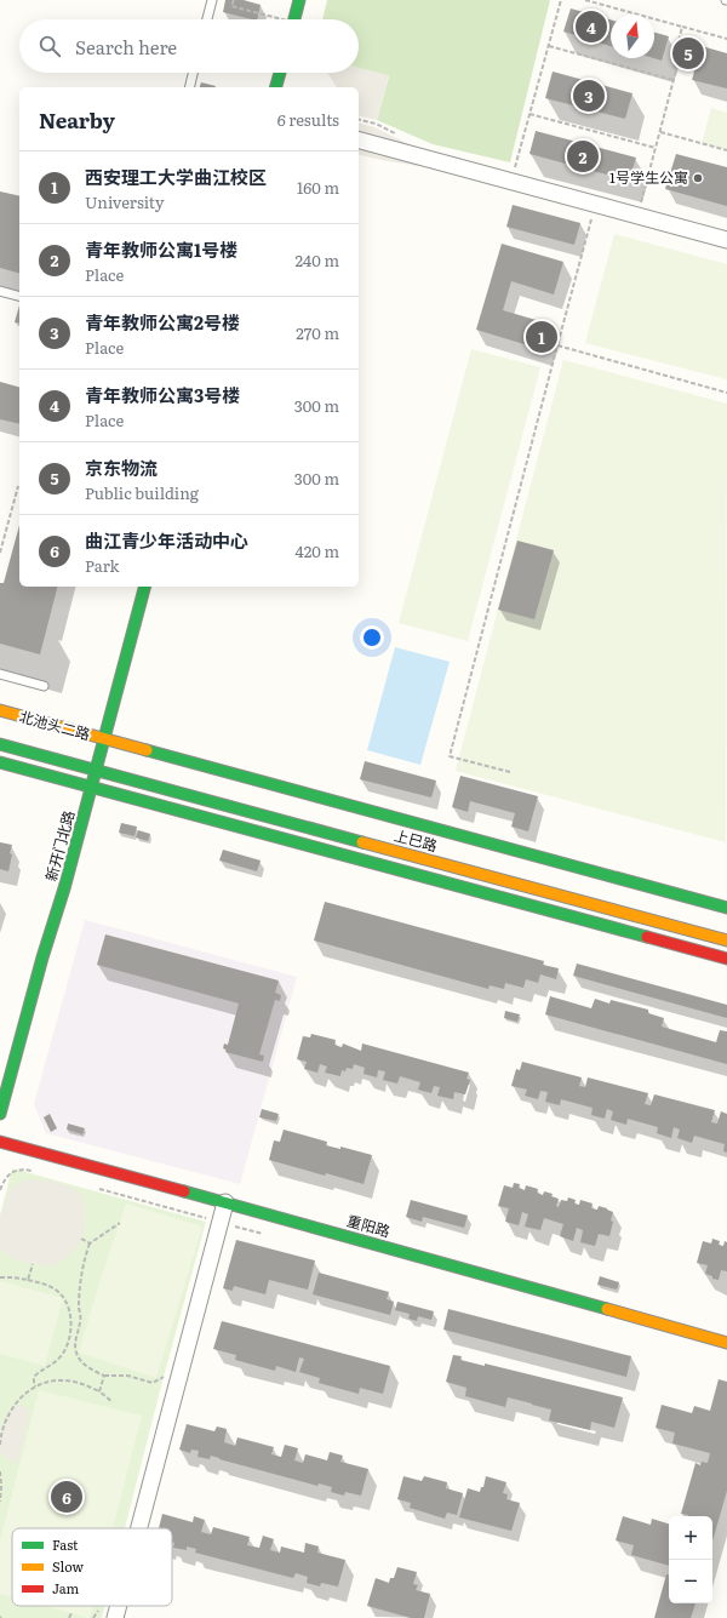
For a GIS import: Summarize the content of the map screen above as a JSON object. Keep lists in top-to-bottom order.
{
  "streets": {
    "street": [
      "北池头二路",
      "上巳路",
      "新开门北路",
      "重阳路"
    ]
  },
  "crossings": [
    ["北池头二路", "新开门北路"],
    ["上巳路", "新开门北路"]
  ],
  "places": ["1号学生公寓"],
  "legend": ["Fast", "Slow", "Jam"],
  "north": "top",
  "page": {
    "pins": [
      "4",
      "5",
      "3",
      "2",
      "1",
      "6"
    ],
    "search": "Search here",
    "heading": ["Nearby", "6 results"],
    "list": [
      {
        "mark": "1",
        "name": "西安理工大学曲江校区",
        "note": "University",
        "value": "160 m"
      },
      {
        "mark": "2",
        "name": "青年教师公寓1号楼",
        "note": "Place",
        "value": "240 m"
      },
      {
        "mark": "3",
        "name": "青年教师公寓2号楼",
        "note": "Place",
        "value": "270 m"
      },
      {
        "mark": "4",
        "name": "青年教师公寓3号楼",
        "note": "Place",
        "value": "300 m"
      },
      {
        "mark": "5",
        "name": "京东物流",
        "note": "Public building",
        "value": "300 m"
      },
      {
        "mark": "6",
        "name": "曲江青少年活动中心",
        "note": "Park",
        "value": "420 m"
      }
    ],
    "map_buttons": ["+", "−"]
  }
}
